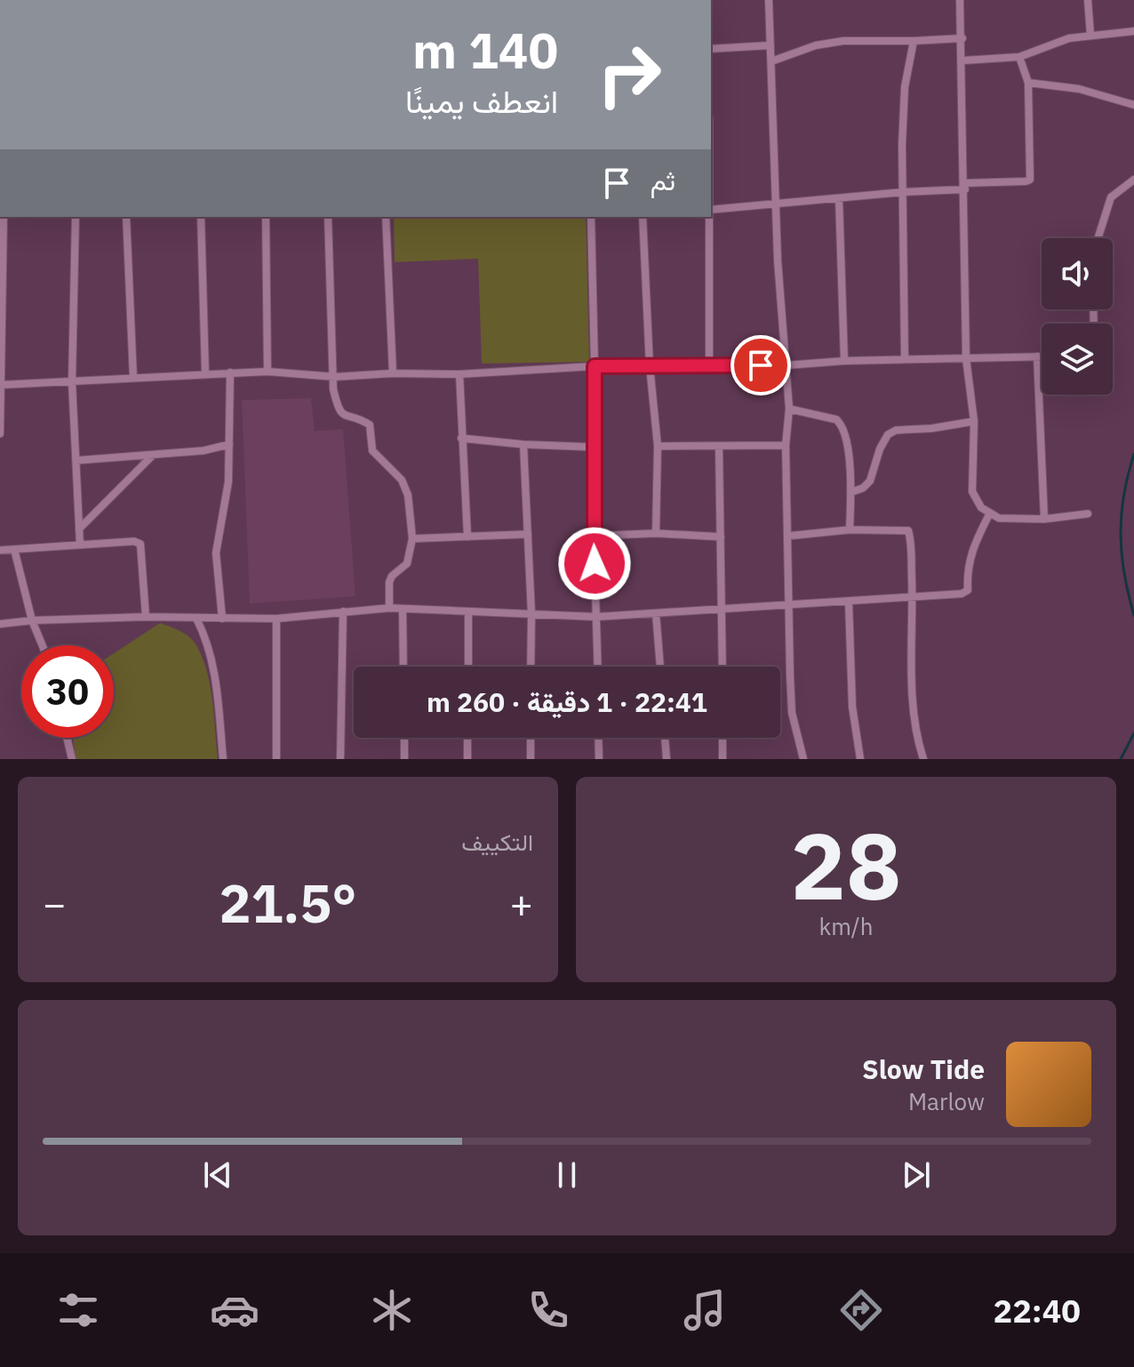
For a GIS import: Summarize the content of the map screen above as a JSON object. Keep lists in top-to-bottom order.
{
  "page": {
    "turn": ["140 m", "انعطف يمينًا"],
    "then": "ثم",
    "limit": "30",
    "trip": "22:41 · 1 دقيقة · 260 m",
    "tile": [
      ["28", "km/h"],
      "التكييف"
    ],
    "heat": ["−", "21.5°", "+"],
    "song": ["Slow Tide", "Marlow"],
    "tabs": "22:40"
  }
}
